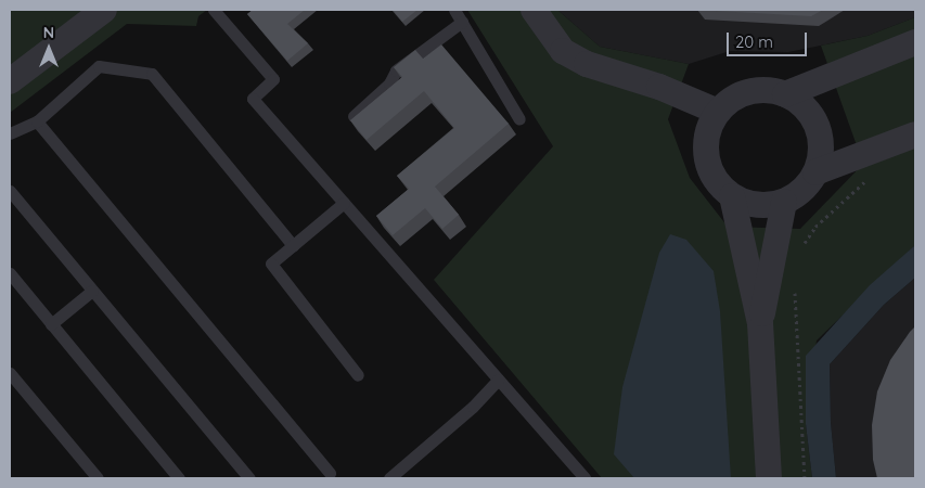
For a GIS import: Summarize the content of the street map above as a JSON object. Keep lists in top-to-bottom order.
{
  "scale_bar": "20 m",
  "north": "top"
}
